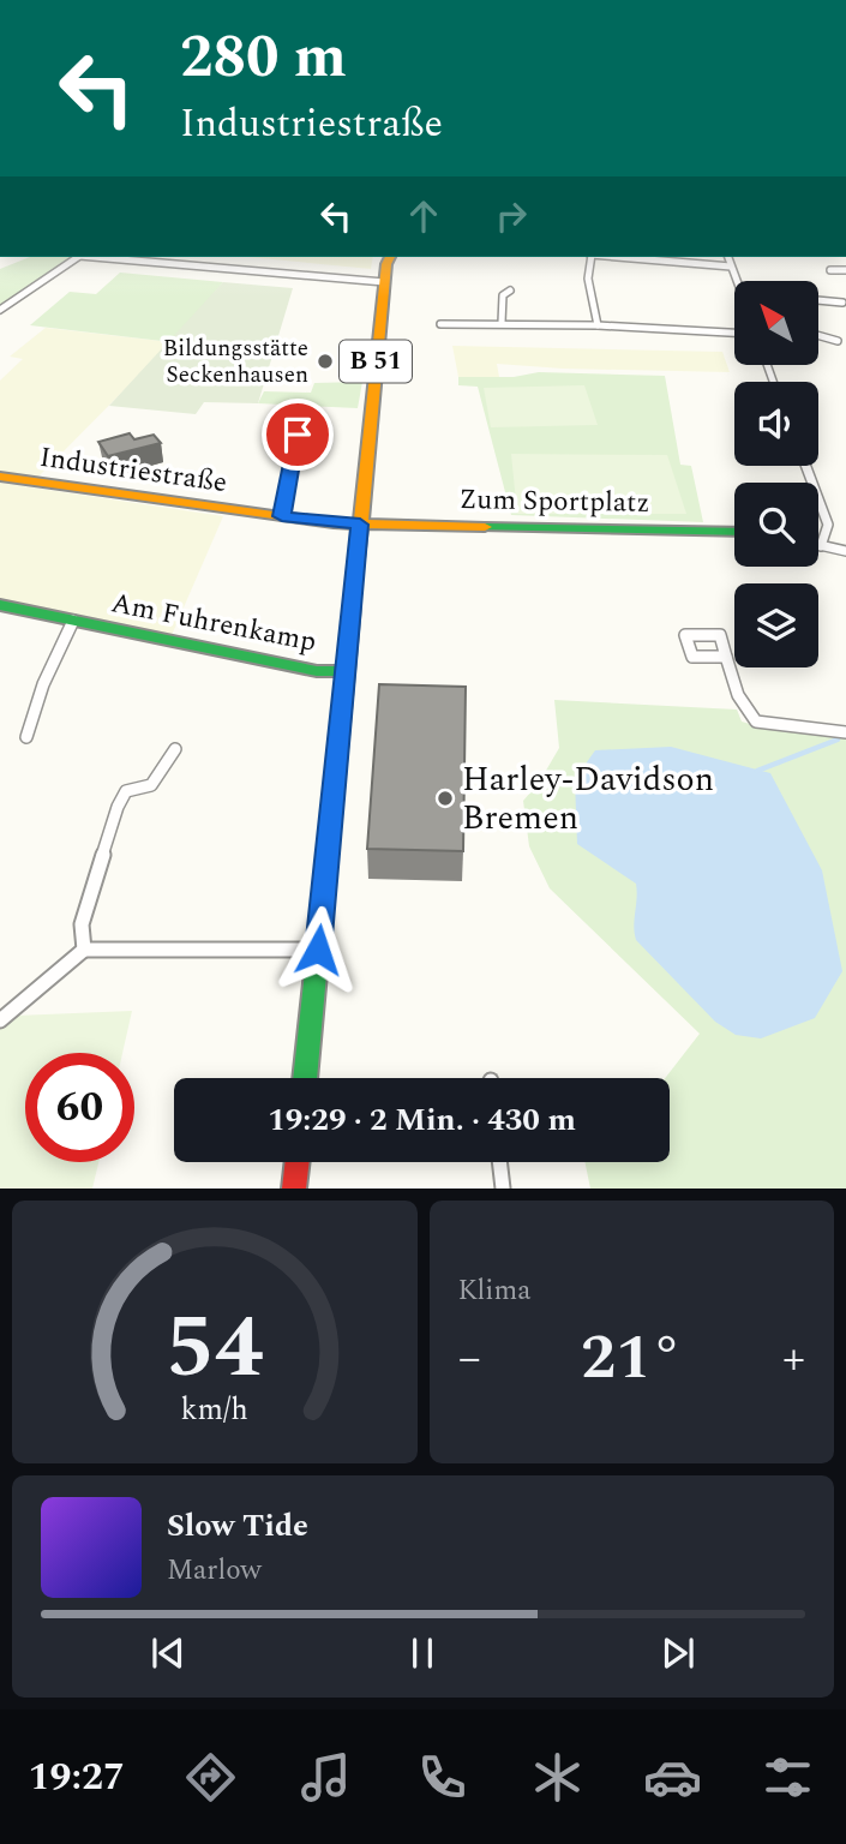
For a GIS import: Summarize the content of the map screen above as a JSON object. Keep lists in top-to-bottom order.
{
  "streets": {
    "main road": [
      "B 51",
      "Industriestraße",
      "Zum Sportplatz",
      "Am Fuhrenkamp"
    ]
  },
  "crossings": [
    ["B 51", "Industriestraße"],
    ["B 51", "Zum Sportplatz"],
    ["B 51", "Am Fuhrenkamp"],
    ["Industriestraße", "Zum Sportplatz"]
  ],
  "places": ["Bildungsstätte Seckenhausen", "Harley-Davidson Bremen"],
  "north": "top left",
  "page": {
    "turn": ["280 m", "Industriestraße"],
    "limit": "60",
    "trip": "19:29 · 2 Min. · 430 m",
    "tile": "Klima",
    "heat": ["−", "21°", "+"],
    "song": ["Slow Tide", "Marlow"],
    "tabs": "19:27",
    "gauge": ["54", "km/h"]
  }
}
